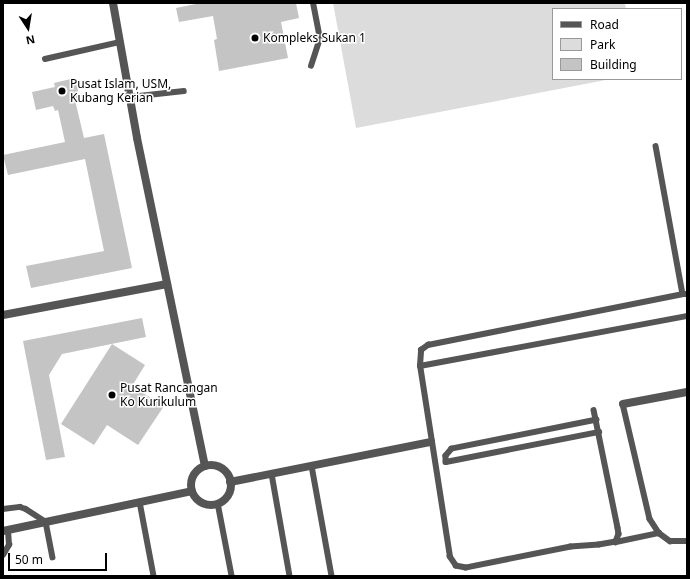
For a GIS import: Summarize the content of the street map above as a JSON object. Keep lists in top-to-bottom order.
{
  "places": ["Kompleks Sukan 1", "Pusat Islam, USM, Kubang Kerian", "Pusat Rancangan Ko Kurikulum"],
  "legend": ["Road", "Park", "Building"],
  "scale_bar": "50 m",
  "north": "bottom"
}
